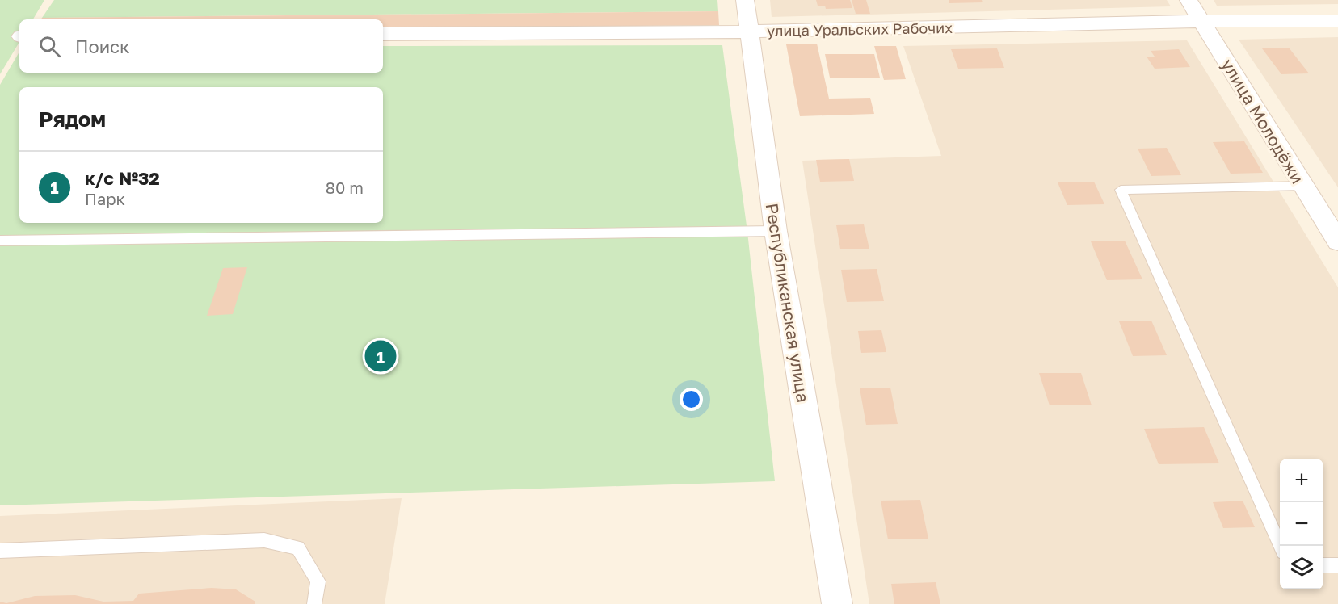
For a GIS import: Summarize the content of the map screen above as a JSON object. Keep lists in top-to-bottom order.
{
  "streets": {
    "street": ["улица Уральских Рабочих", "улица Молодёжи", "Республиканская улица"]
  },
  "crossings": [
    ["улица Уральских Рабочих", "улица Молодёжи"],
    ["улица Уральских Рабочих", "Республиканская улица"]
  ],
  "page": {
    "search": "Поиск",
    "heading": "Рядом",
    "list": [
      {
        "mark": "1",
        "name": "к/с №32",
        "note": "Парк",
        "value": "80 m"
      }
    ],
    "pins": "1",
    "map_buttons": ["+", "−"]
  }
}
